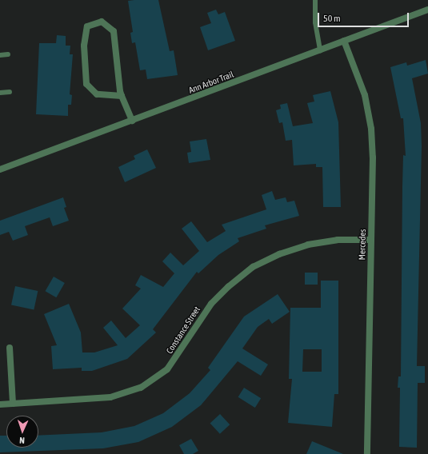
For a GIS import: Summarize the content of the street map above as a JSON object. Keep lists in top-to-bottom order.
{
  "streets": {
    "street": ["Ann Arbor Trail", "Mercedes", "Constance Street"]
  },
  "crossings": [
    ["Ann Arbor Trail", "Mercedes"],
    ["Mercedes", "Constance Street"]
  ],
  "scale_bar": "50 m",
  "north": "bottom"
}
